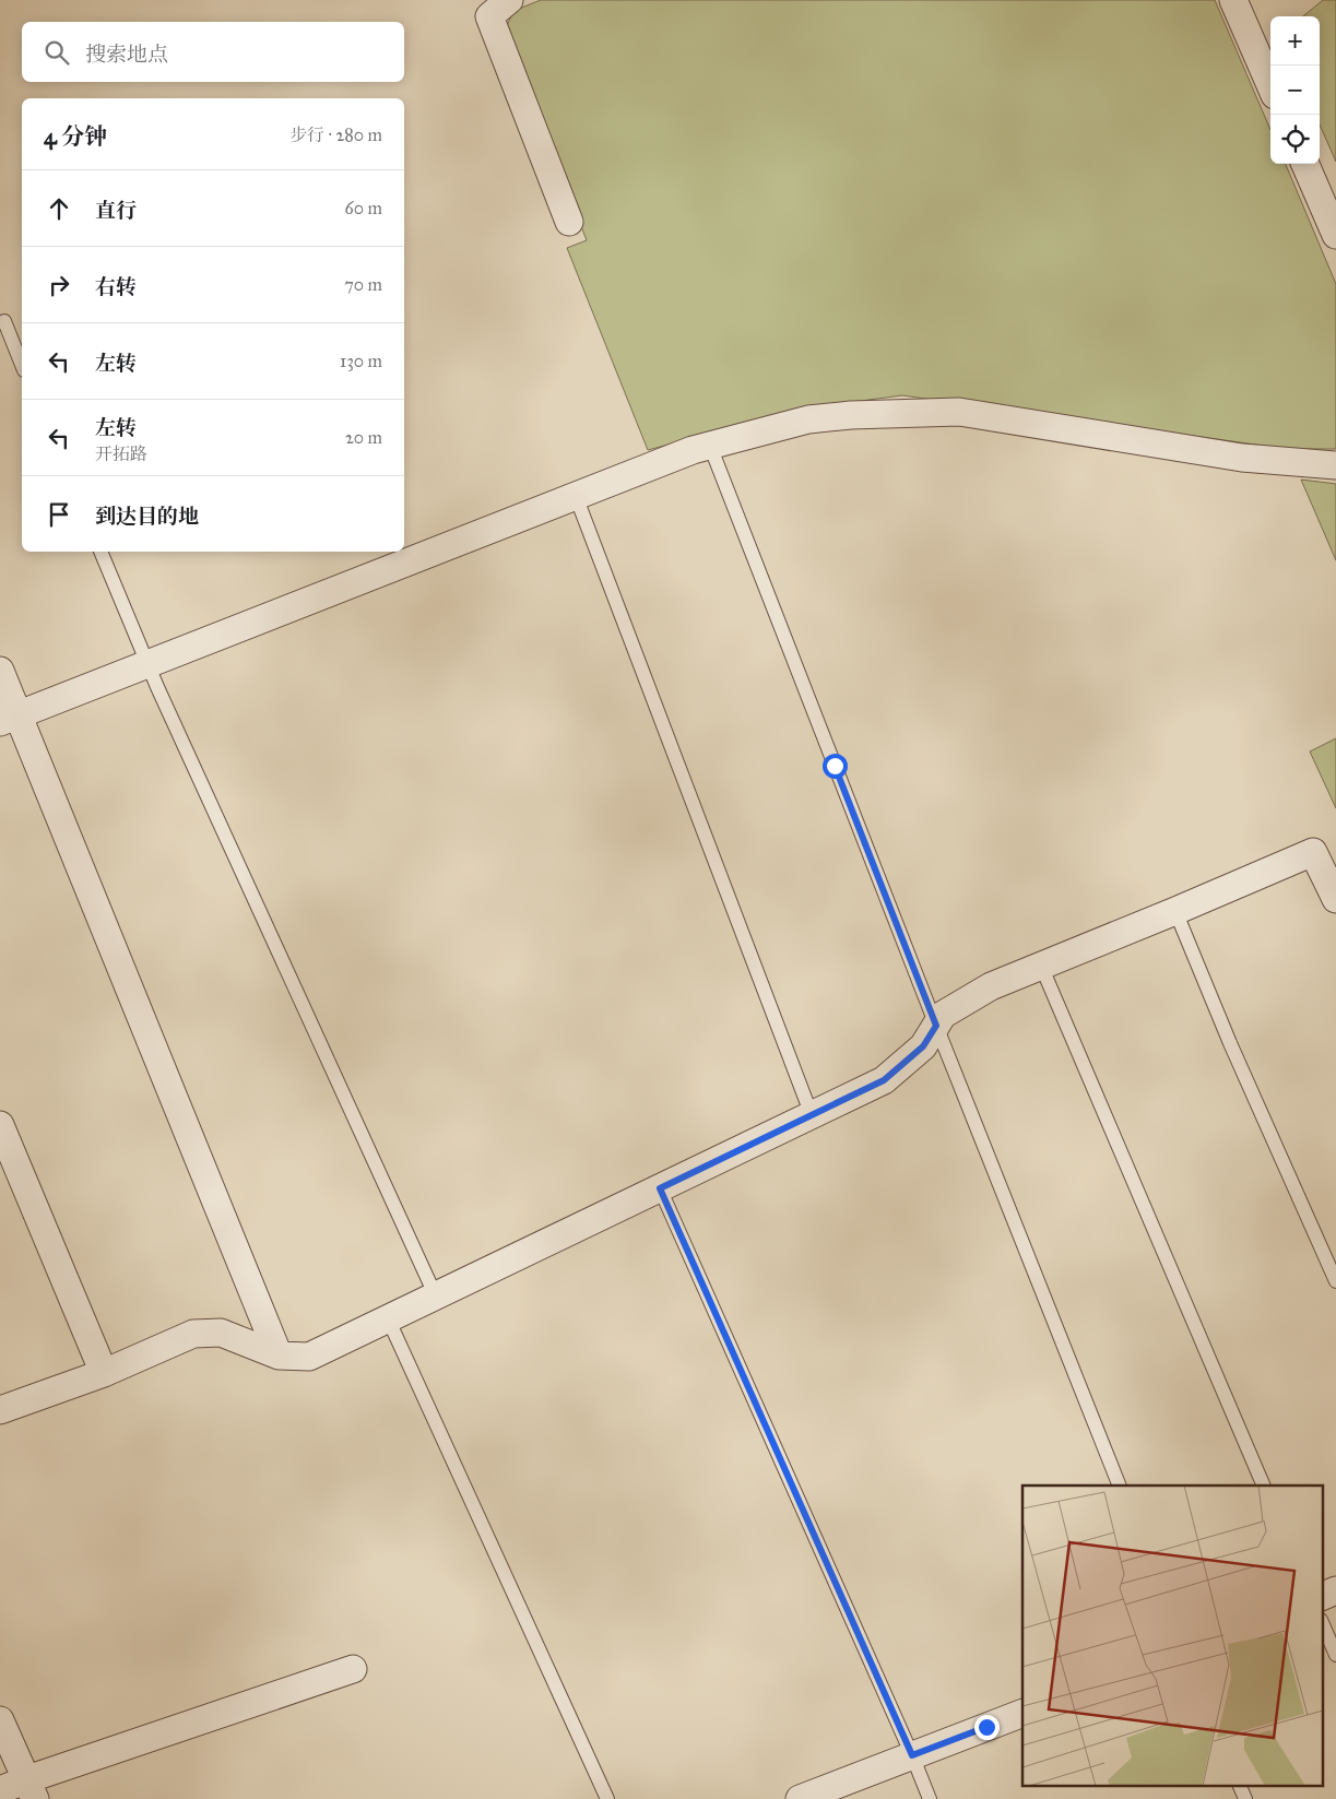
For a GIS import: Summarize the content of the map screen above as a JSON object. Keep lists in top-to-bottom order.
{
  "page": {
    "map_buttons": ["+", "−"],
    "search": "搜索地点",
    "heading": ["4 分钟", "步行 · 280 m"],
    "list": [
      ["直行", "60 m"],
      ["右转", "70 m"],
      ["左转", "130 m"],
      ["左转", "开拓路", "20 m"],
      "到达目的地"
    ]
  }
}
